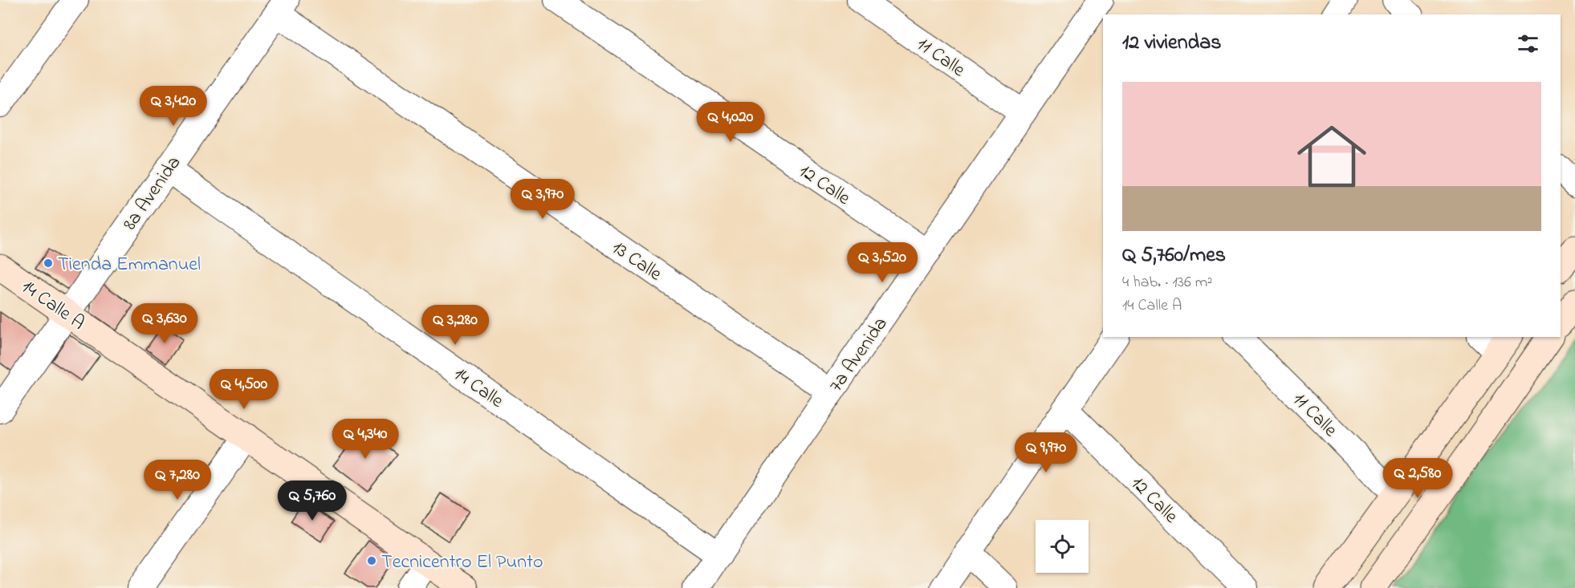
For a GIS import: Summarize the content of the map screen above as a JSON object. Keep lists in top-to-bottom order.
{
  "streets": {
    "street": [
      "11 Calle",
      "12 Calle",
      "8a Avenida",
      "13 Calle",
      "14 Calle A",
      "7a Avenida",
      "14 Calle"
    ]
  },
  "crossings": [
    ["11 Calle", "7a Avenida"],
    ["12 Calle", "7a Avenida"],
    ["8a Avenida", "13 Calle"],
    ["8a Avenida", "14 Calle A"],
    ["8a Avenida", "14 Calle"],
    ["13 Calle", "7a Avenida"],
    ["7a Avenida", "14 Calle"]
  ],
  "places": ["Tienda Emmanuel", "Tecnicentro El Punto"],
  "page": {
    "heading": "12 viviendas",
    "list": [
      {
        "name": "Q 5,760/mes",
        "note": "4 hab. · 136 m² · 14 Calle A"
      }
    ],
    "price": [
      "Q 3,420",
      "Q 4,020",
      "Q 3,970",
      "Q 3,520",
      "Q 3,630",
      "Q 3,280",
      "Q 4,500",
      "Q 4,340",
      "Q 9,970",
      "Q 2,580",
      "Q 7,280",
      "Q 5,760"
    ]
  }
}
